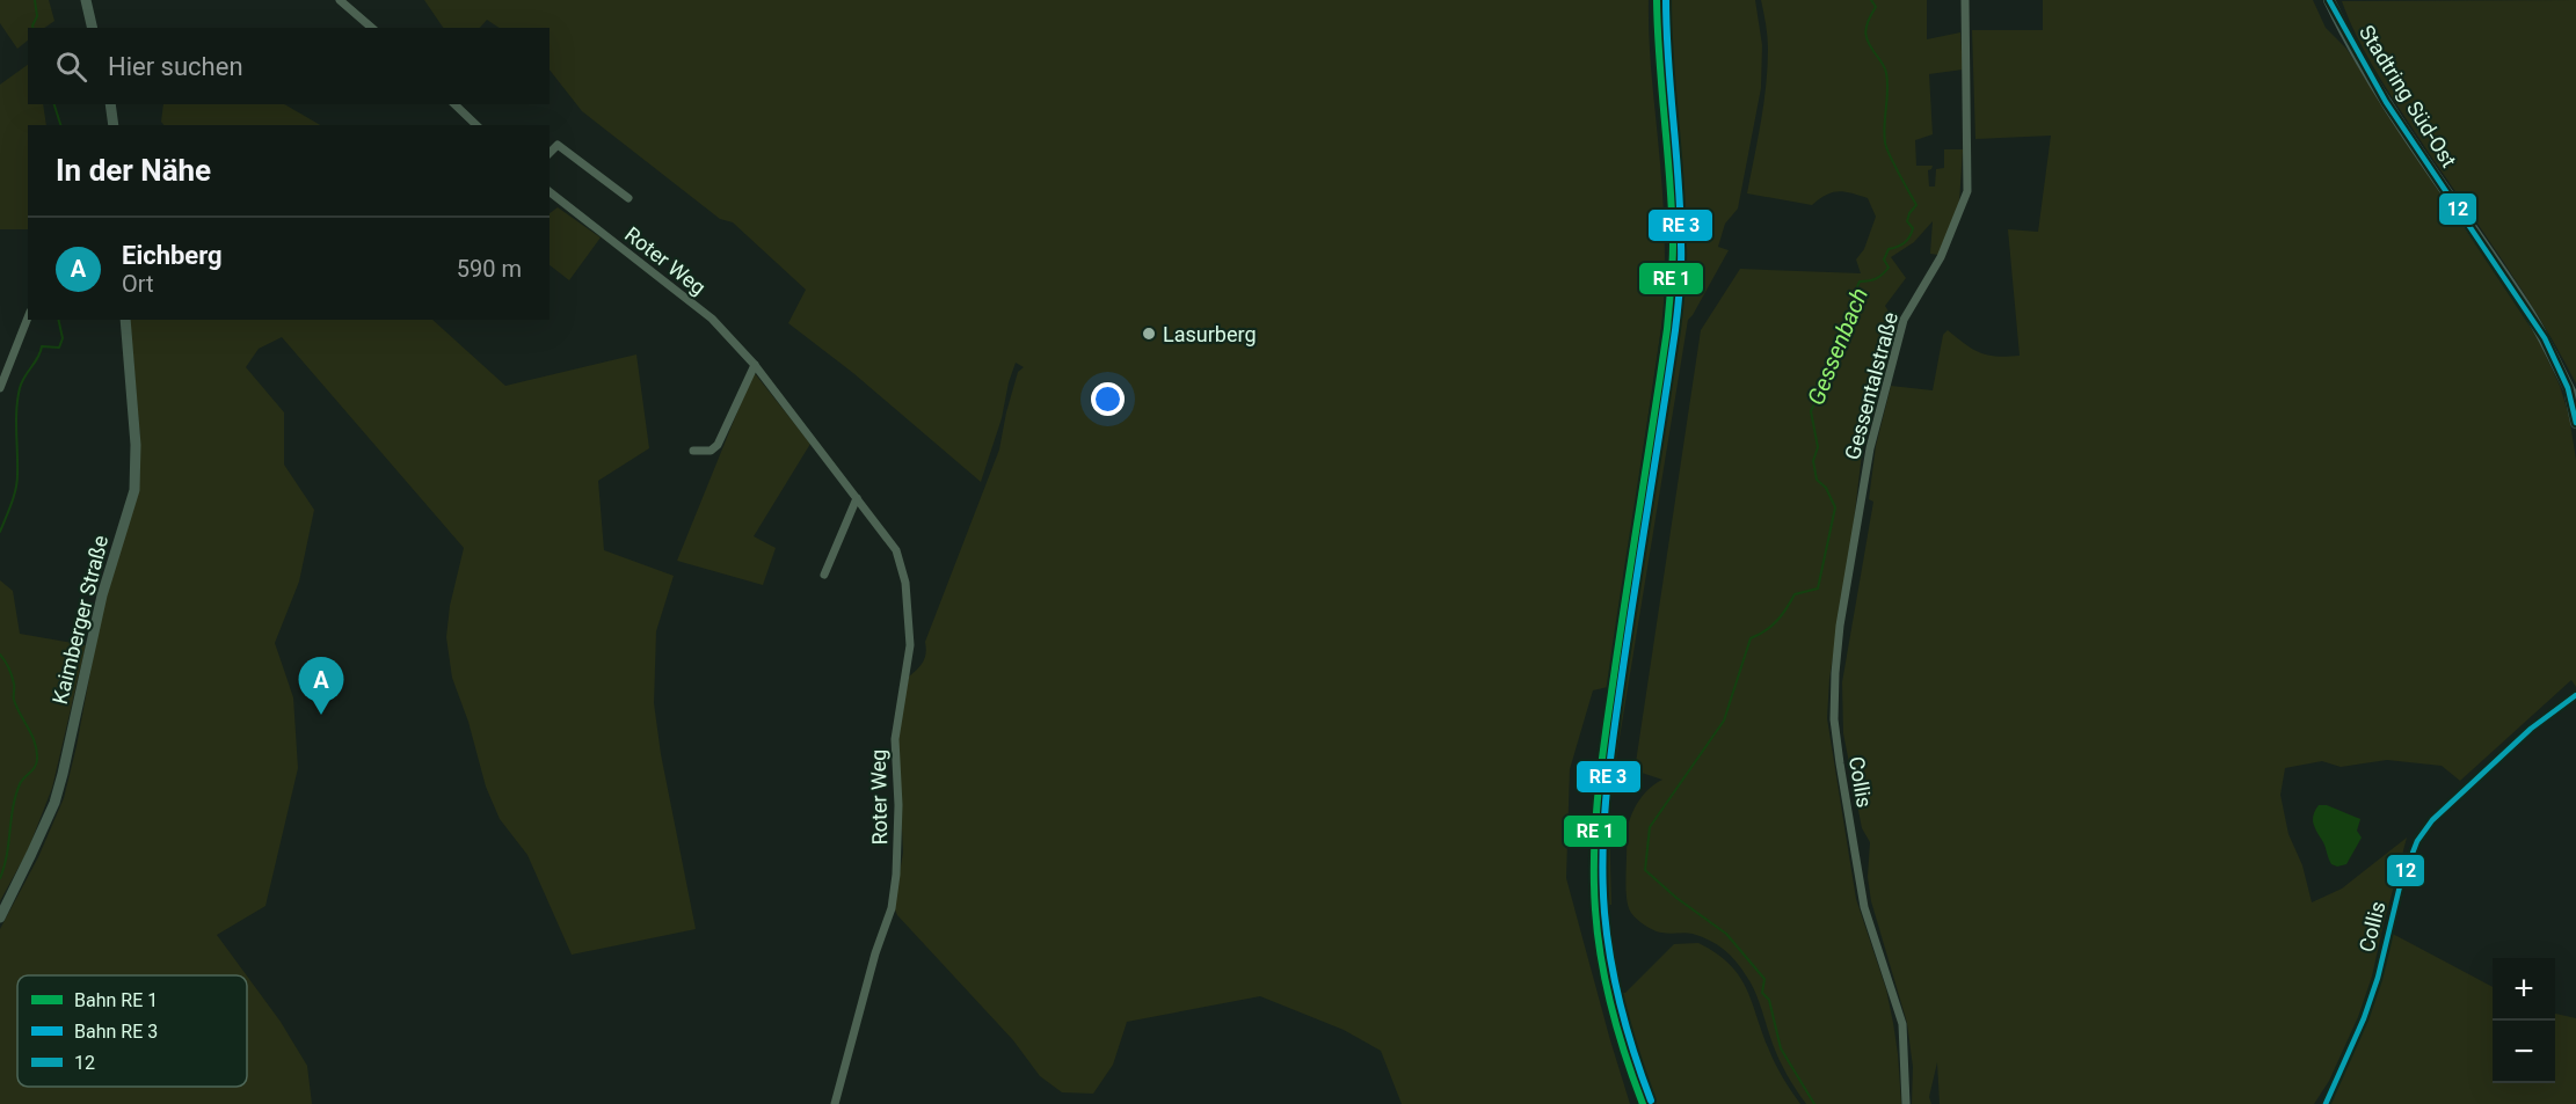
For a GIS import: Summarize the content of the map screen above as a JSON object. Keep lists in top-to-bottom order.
{
  "streets": {
    "main road": ["Stadtring Süd-Ost", "Kaimberger Straße"],
    "street": ["Roter Weg", "Gessentalstraße", "Collis"]
  },
  "crossings": [
    ["Gessentalstraße", "Collis"]
  ],
  "water": ["Gessenbach"],
  "places": ["Lasurberg"],
  "lines": ["transit line 12"],
  "legend": ["Bahn RE 1", "Bahn RE 3", "12"],
  "page": {
    "search": "Hier suchen",
    "heading": "In der Nähe",
    "list": [
      {
        "mark": "A",
        "name": "Eichberg",
        "note": "Ort",
        "value": "590 m"
      }
    ],
    "pins": "A",
    "map_buttons": ["+", "−"]
  }
}
